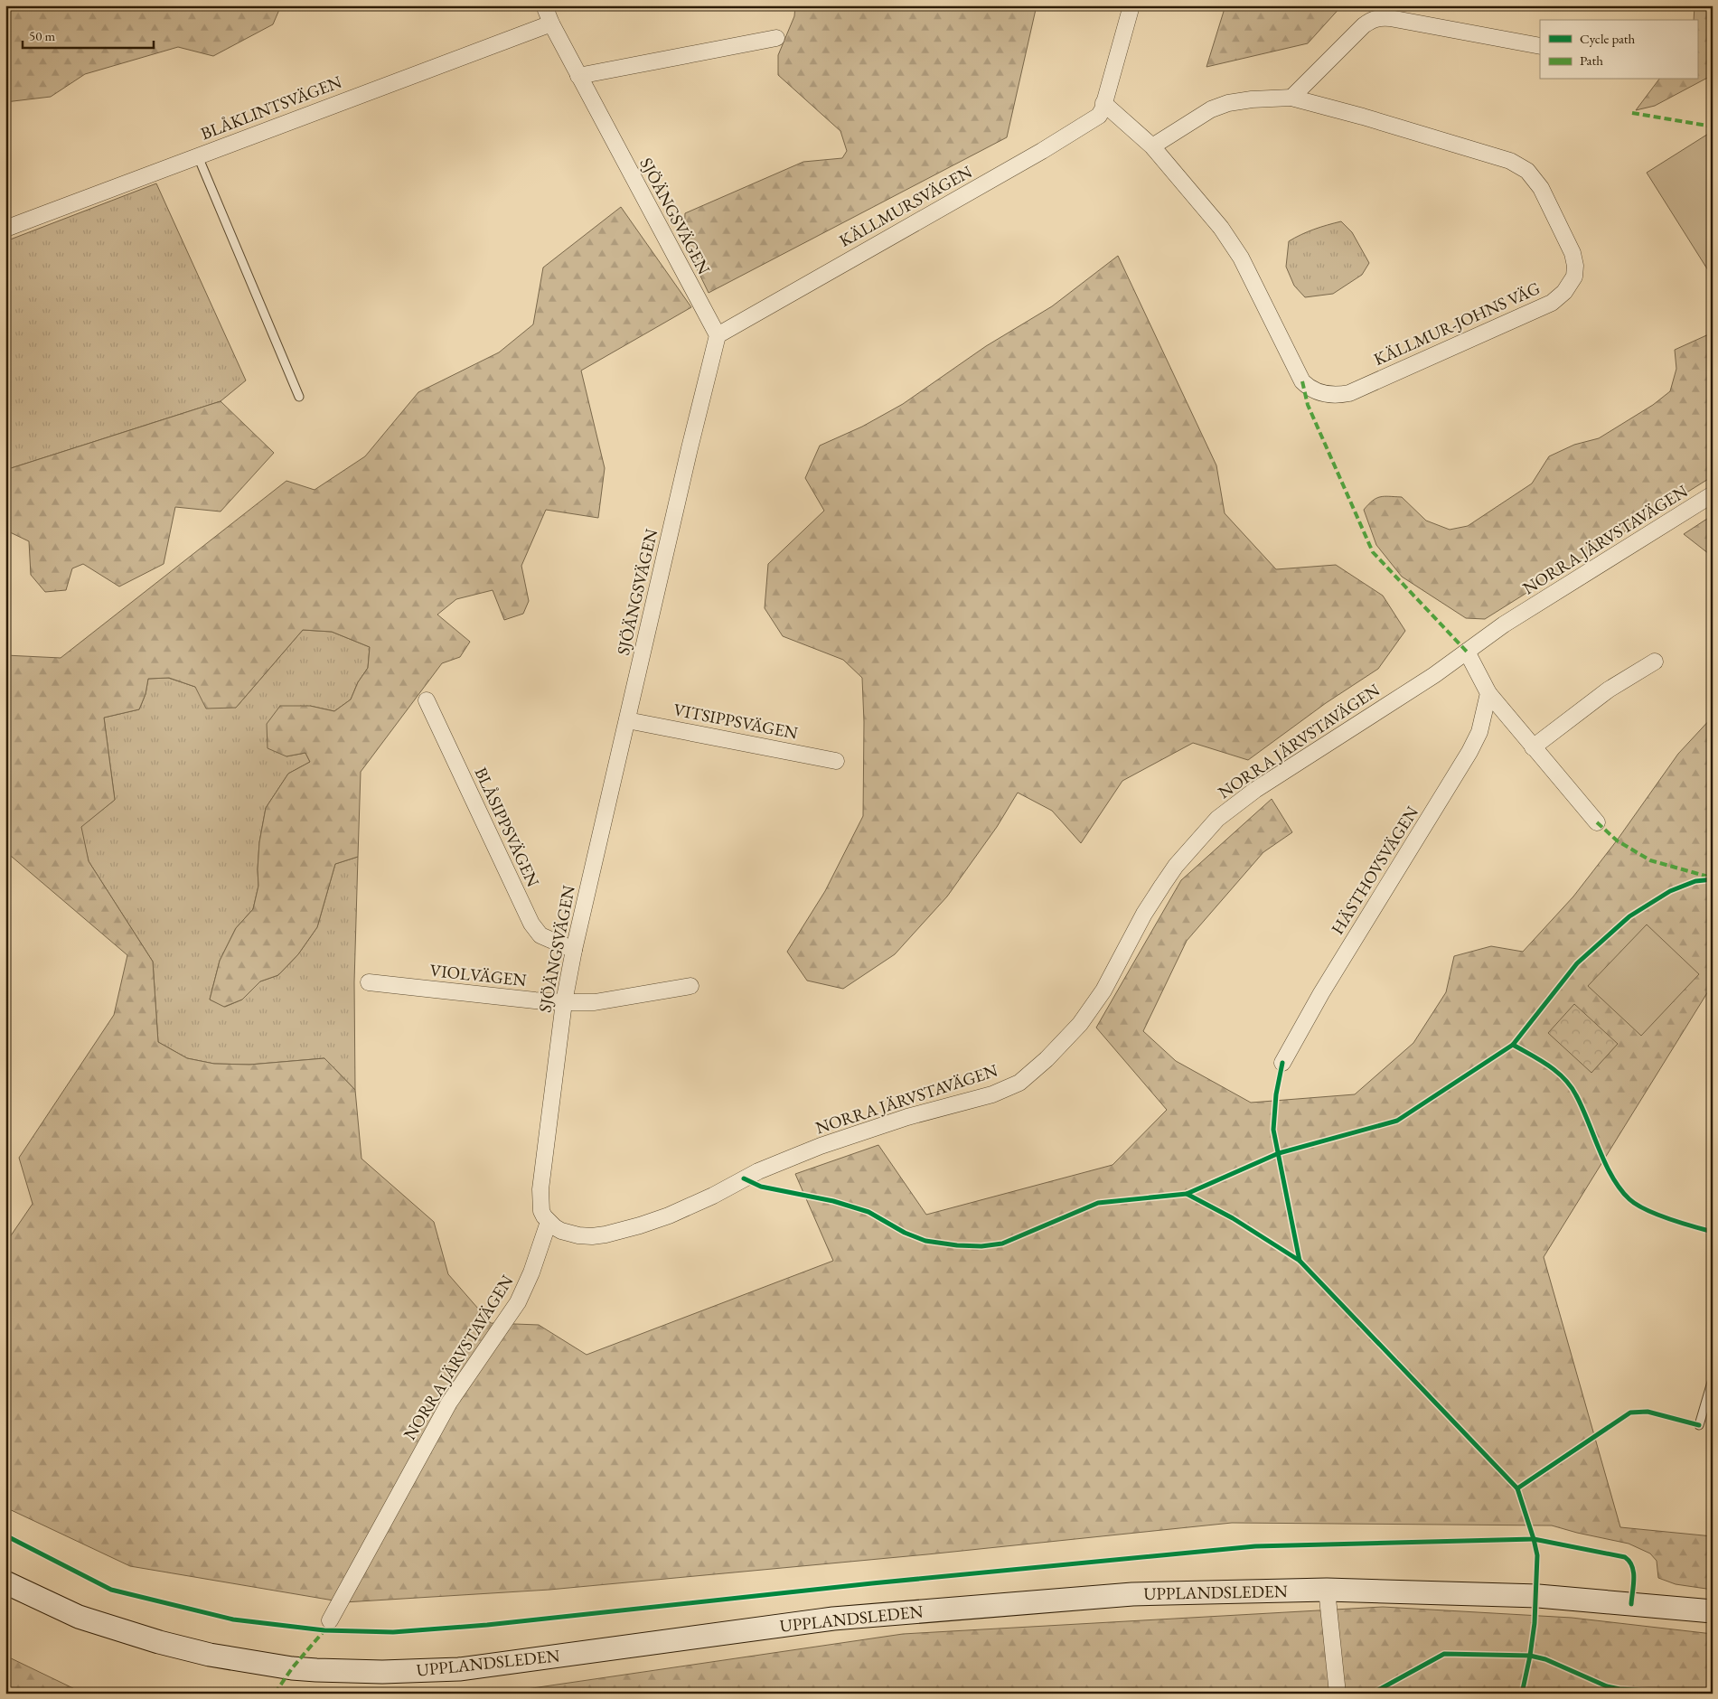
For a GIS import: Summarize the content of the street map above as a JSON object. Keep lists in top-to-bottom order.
{
  "streets": {
    "street": [
      "BLÅKLINTSVÄGEN",
      "KÄLLMURSVÄGEN",
      "SJÖÄNGSVÄGEN",
      "KÄLLMUR-JOHNS VÄG",
      "NORRA JÄRVSTAVÄGEN",
      "VITSIPPSVÄGEN",
      "BLÅSIPPSVÄGEN",
      "HÄSTHOVSVÄGEN",
      "VIOLVÄGEN",
      "UPPLANDSLEDEN"
    ]
  },
  "crossings": [
    ["BLÅKLINTSVÄGEN", "SJÖÄNGSVÄGEN"],
    ["KÄLLMURSVÄGEN", "SJÖÄNGSVÄGEN"],
    ["KÄLLMURSVÄGEN", "KÄLLMUR-JOHNS VÄG"],
    ["SJÖÄNGSVÄGEN", "NORRA JÄRVSTAVÄGEN"],
    ["SJÖÄNGSVÄGEN", "VITSIPPSVÄGEN"],
    ["SJÖÄNGSVÄGEN", "BLÅSIPPSVÄGEN"],
    ["SJÖÄNGSVÄGEN", "VIOLVÄGEN"]
  ],
  "legend": ["Cycle path", "Path"],
  "scale_bar": "50 m"
}
